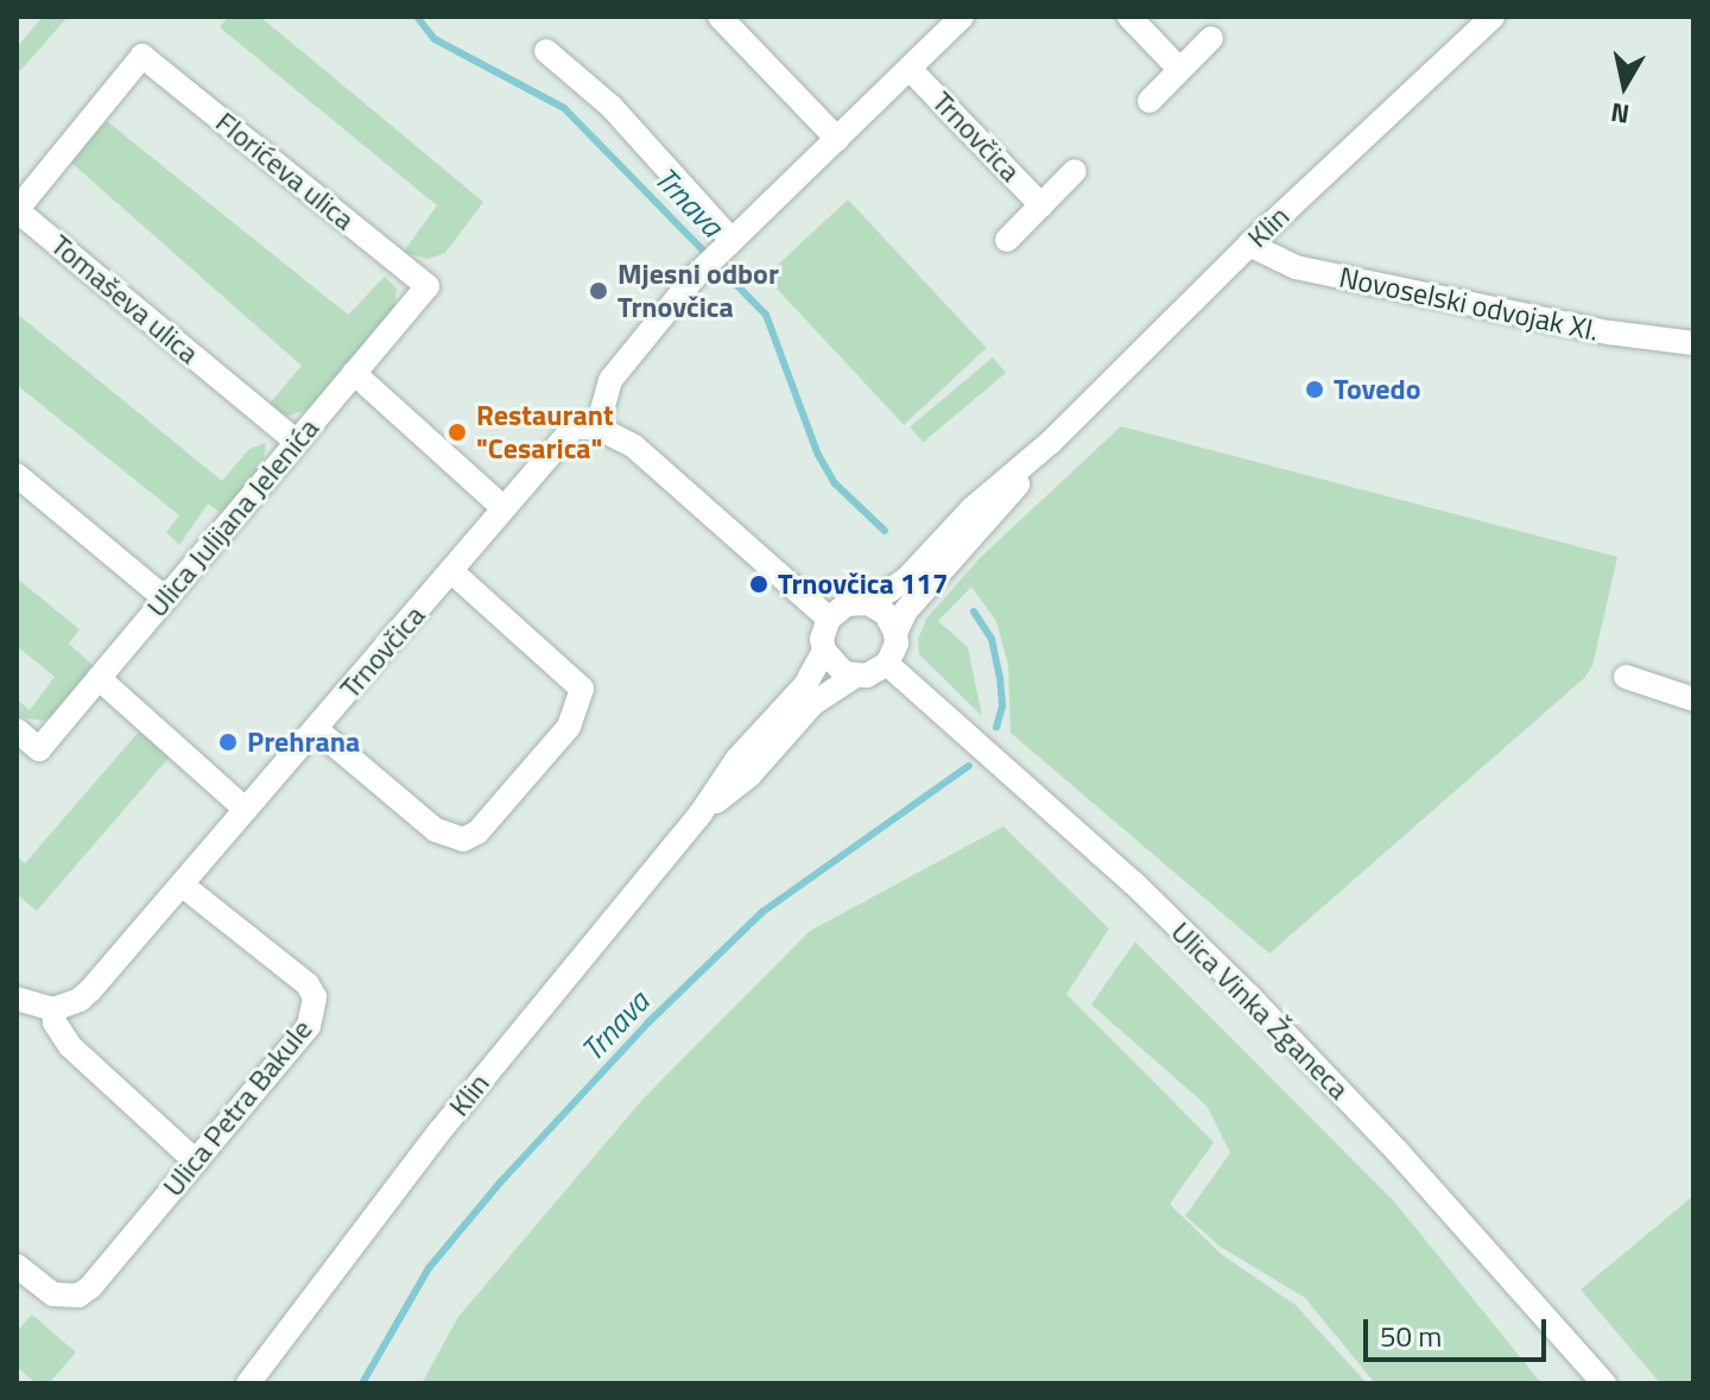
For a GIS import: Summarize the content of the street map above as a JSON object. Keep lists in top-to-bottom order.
{
  "streets": {
    "street": [
      "Trnovčica",
      "Florićeva ulica",
      "Klin",
      "Tomaševa ulica",
      "Novoselski odvojak XI.",
      "Ulica Julijana Jelenića",
      "Ulica Vinka Žganeca",
      "Ulica Petra Bakule"
    ]
  },
  "crossings": [
    ["Trnovčica", "Ulica Petra Bakule"],
    ["Florićeva ulica", "Tomaševa ulica"],
    ["Florićeva ulica", "Ulica Julijana Jelenića"],
    ["Klin", "Novoselski odvojak XI."],
    ["Klin", "Ulica Vinka Žganeca"],
    ["Tomaševa ulica", "Ulica Julijana Jelenića"]
  ],
  "water": ["Trnava"],
  "places": [
    "Mjesni odbor Trnovčica",
    "Tovedo",
    "Restaurant \"Cesarica\"",
    "Trnovčica 117",
    "Prehrana"
  ],
  "scale_bar": "50 m",
  "north": "bottom"
}
